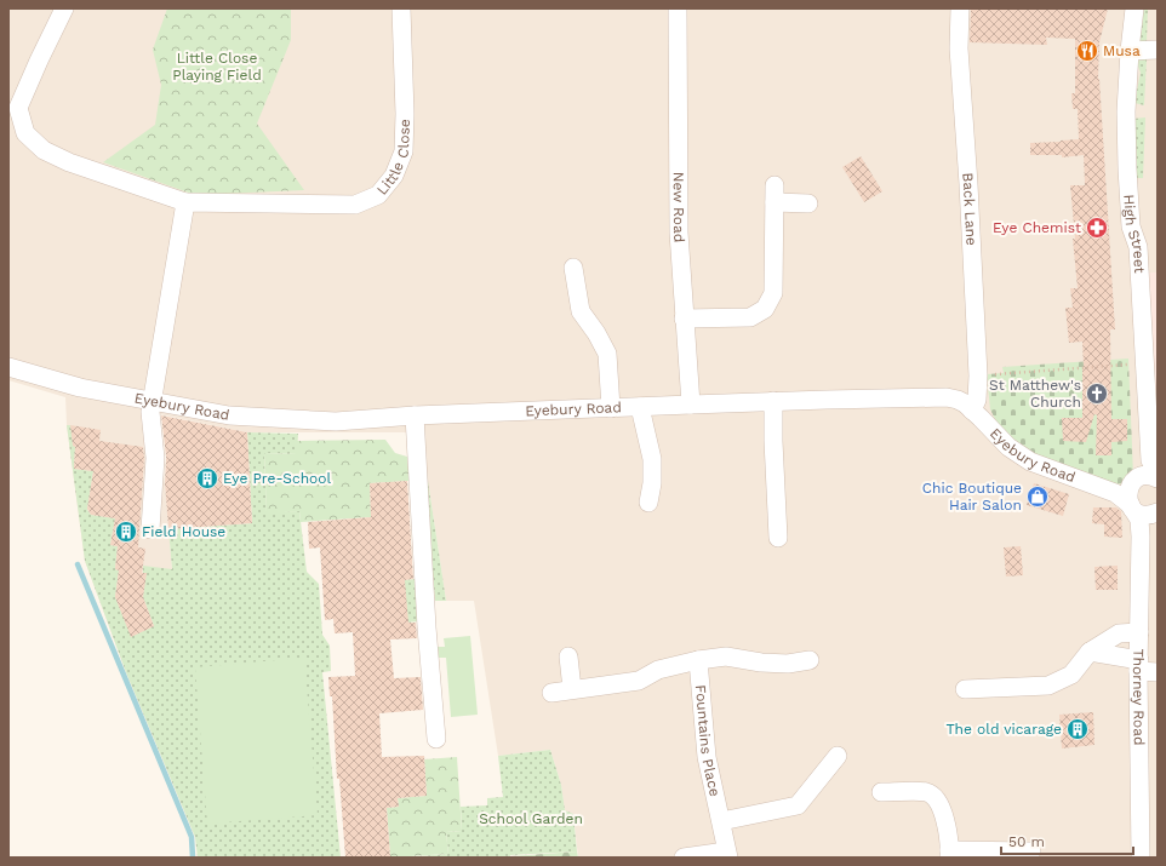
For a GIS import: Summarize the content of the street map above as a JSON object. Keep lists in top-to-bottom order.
{
  "streets": {
    "street": [
      "Little Close",
      "New Road",
      "Back Lane",
      "High Street",
      "Eyebury Road",
      "Thorney Road",
      "Fountains Place"
    ]
  },
  "crossings": [
    ["New Road", "Eyebury Road"],
    ["Back Lane", "Eyebury Road"],
    ["High Street", "Eyebury Road"],
    ["High Street", "Thorney Road"],
    ["Eyebury Road", "Thorney Road"]
  ],
  "parks": ["Little Close Playing Field", "School Garden"],
  "places": {
    "restaurant": ["Musa"],
    "pharmacy": ["Eye Chemist"],
    "church": ["St Matthew's Church"],
    "building": ["Eye Pre-School", "Field House", "The old vicarage"],
    "shop": ["Chic Boutique Hair Salon"]
  },
  "scale_bar": "50 m"
}
